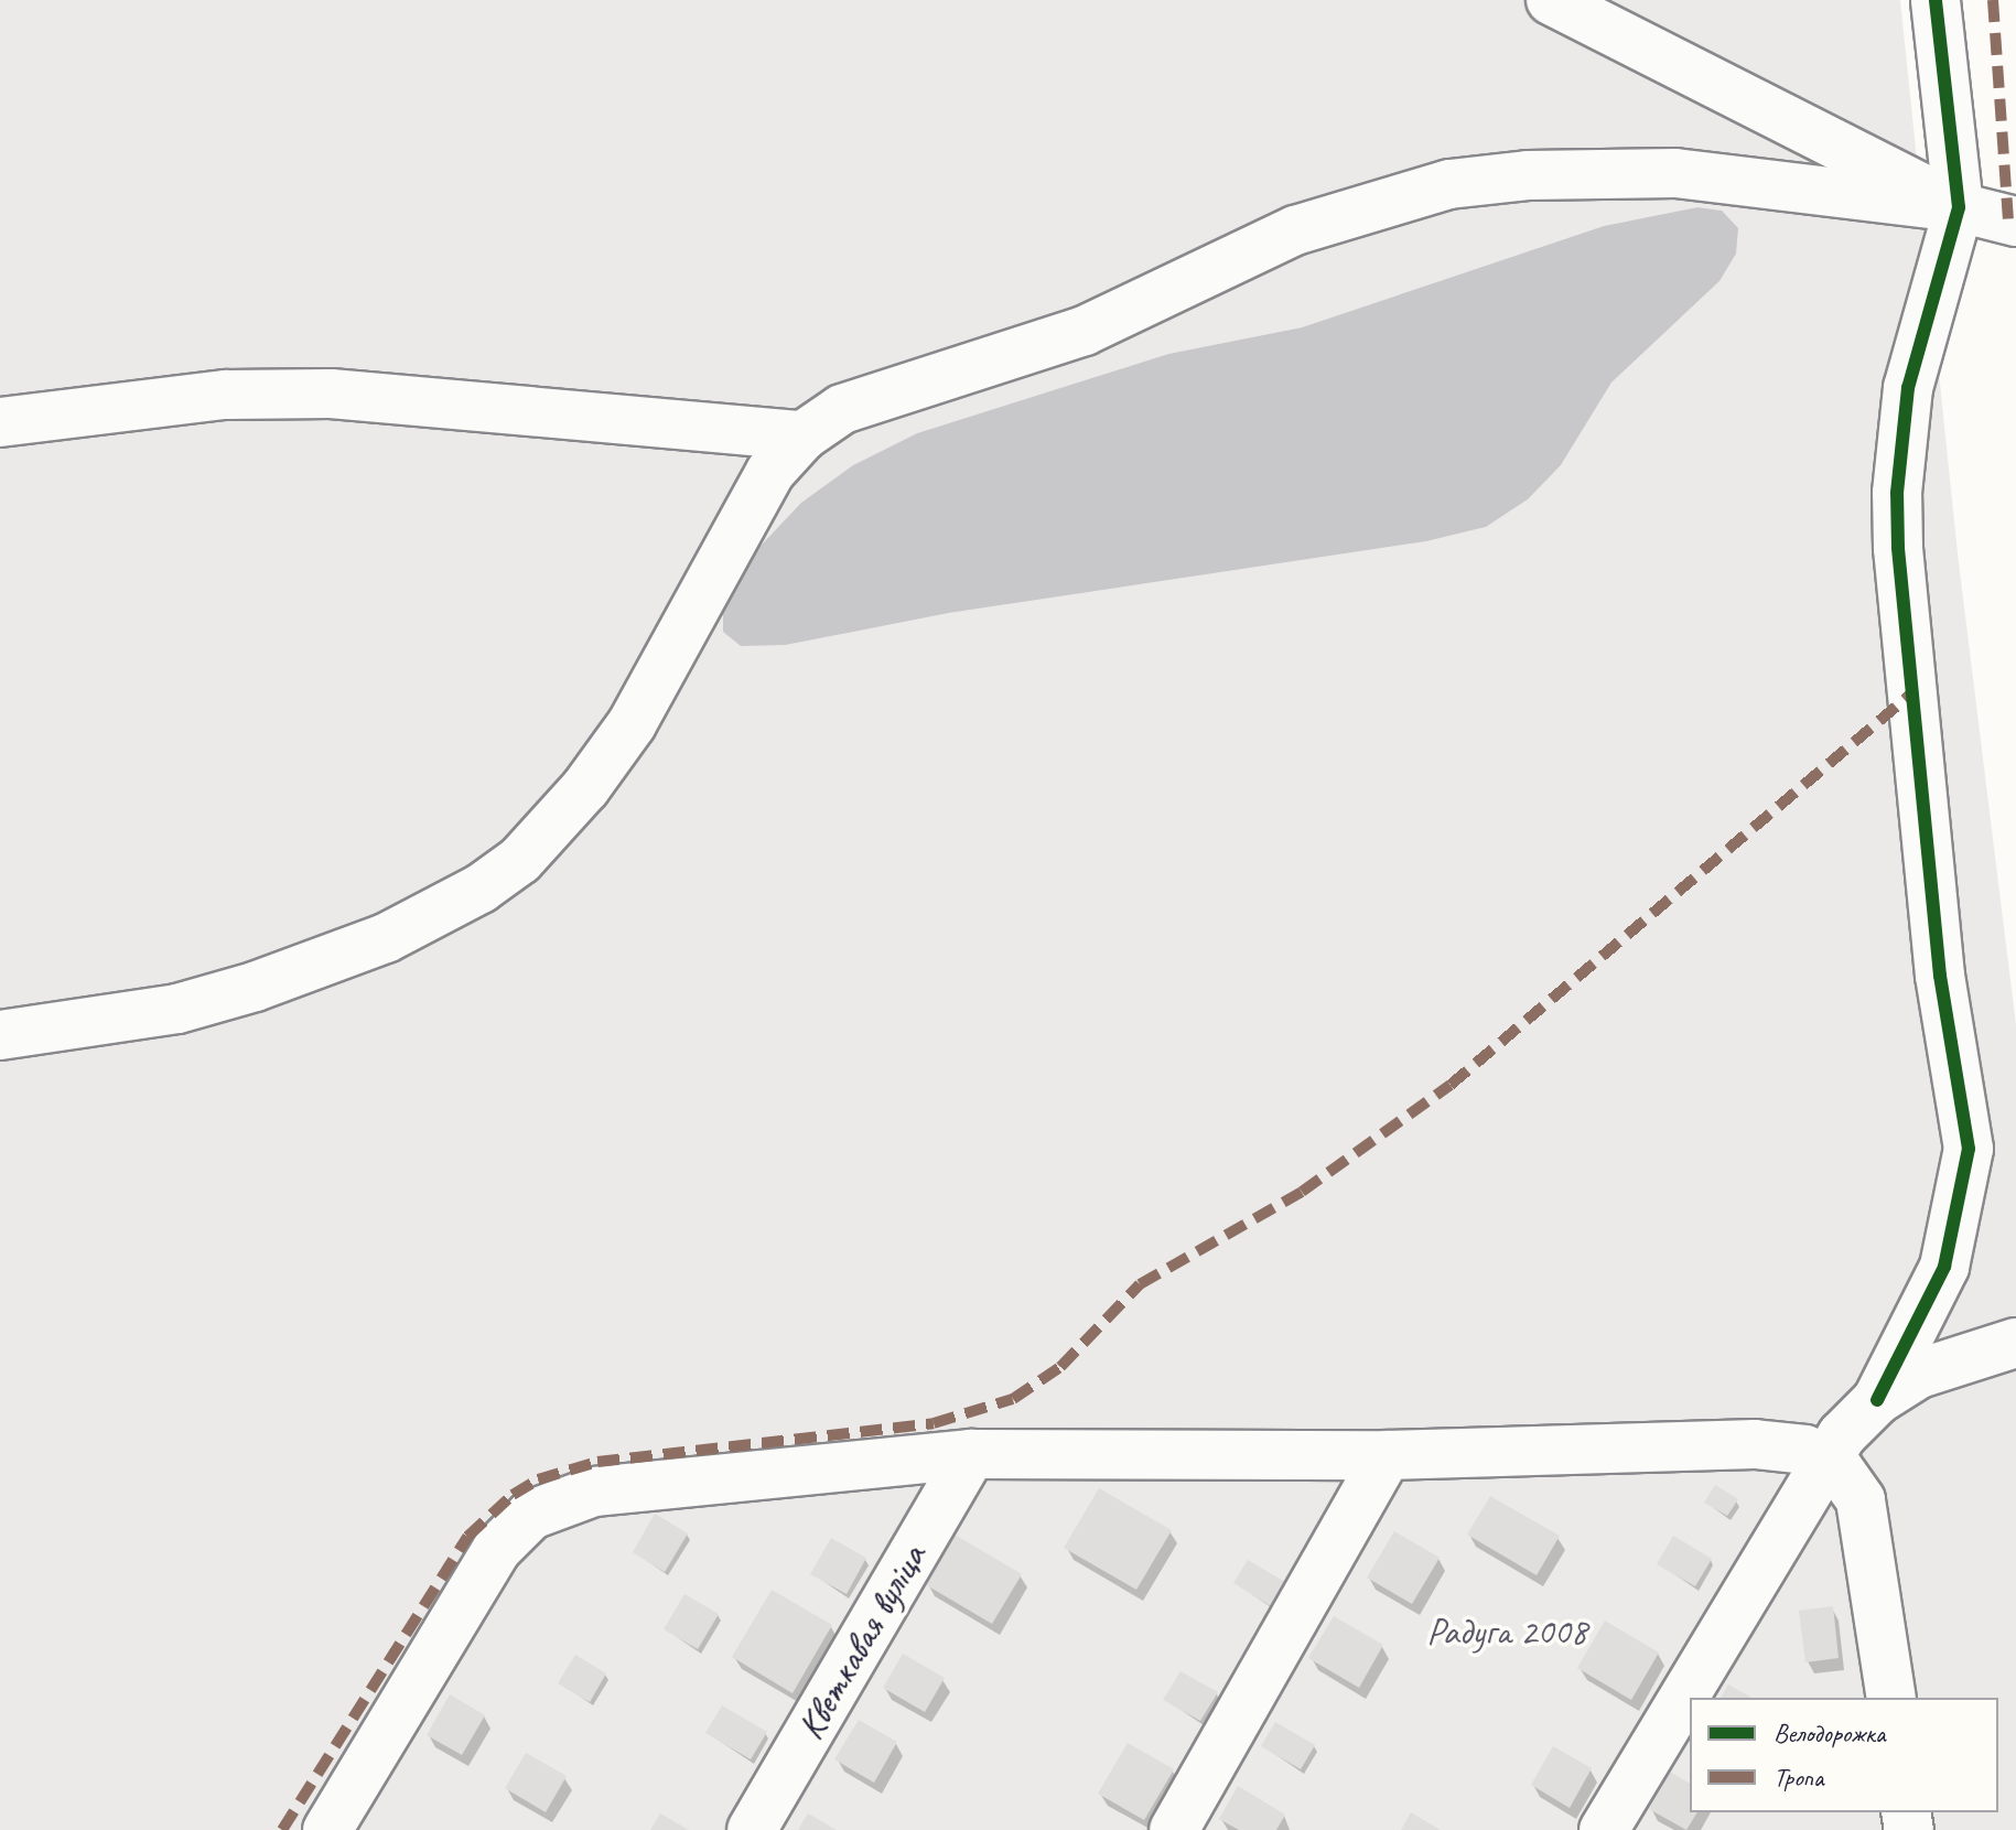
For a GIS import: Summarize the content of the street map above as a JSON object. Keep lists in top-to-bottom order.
{
  "streets": {
    "street": ["Кветкавая вуліца"]
  },
  "parks": ["Радуга 2008"],
  "legend": ["Велодорожка", "Тропа"]
}
